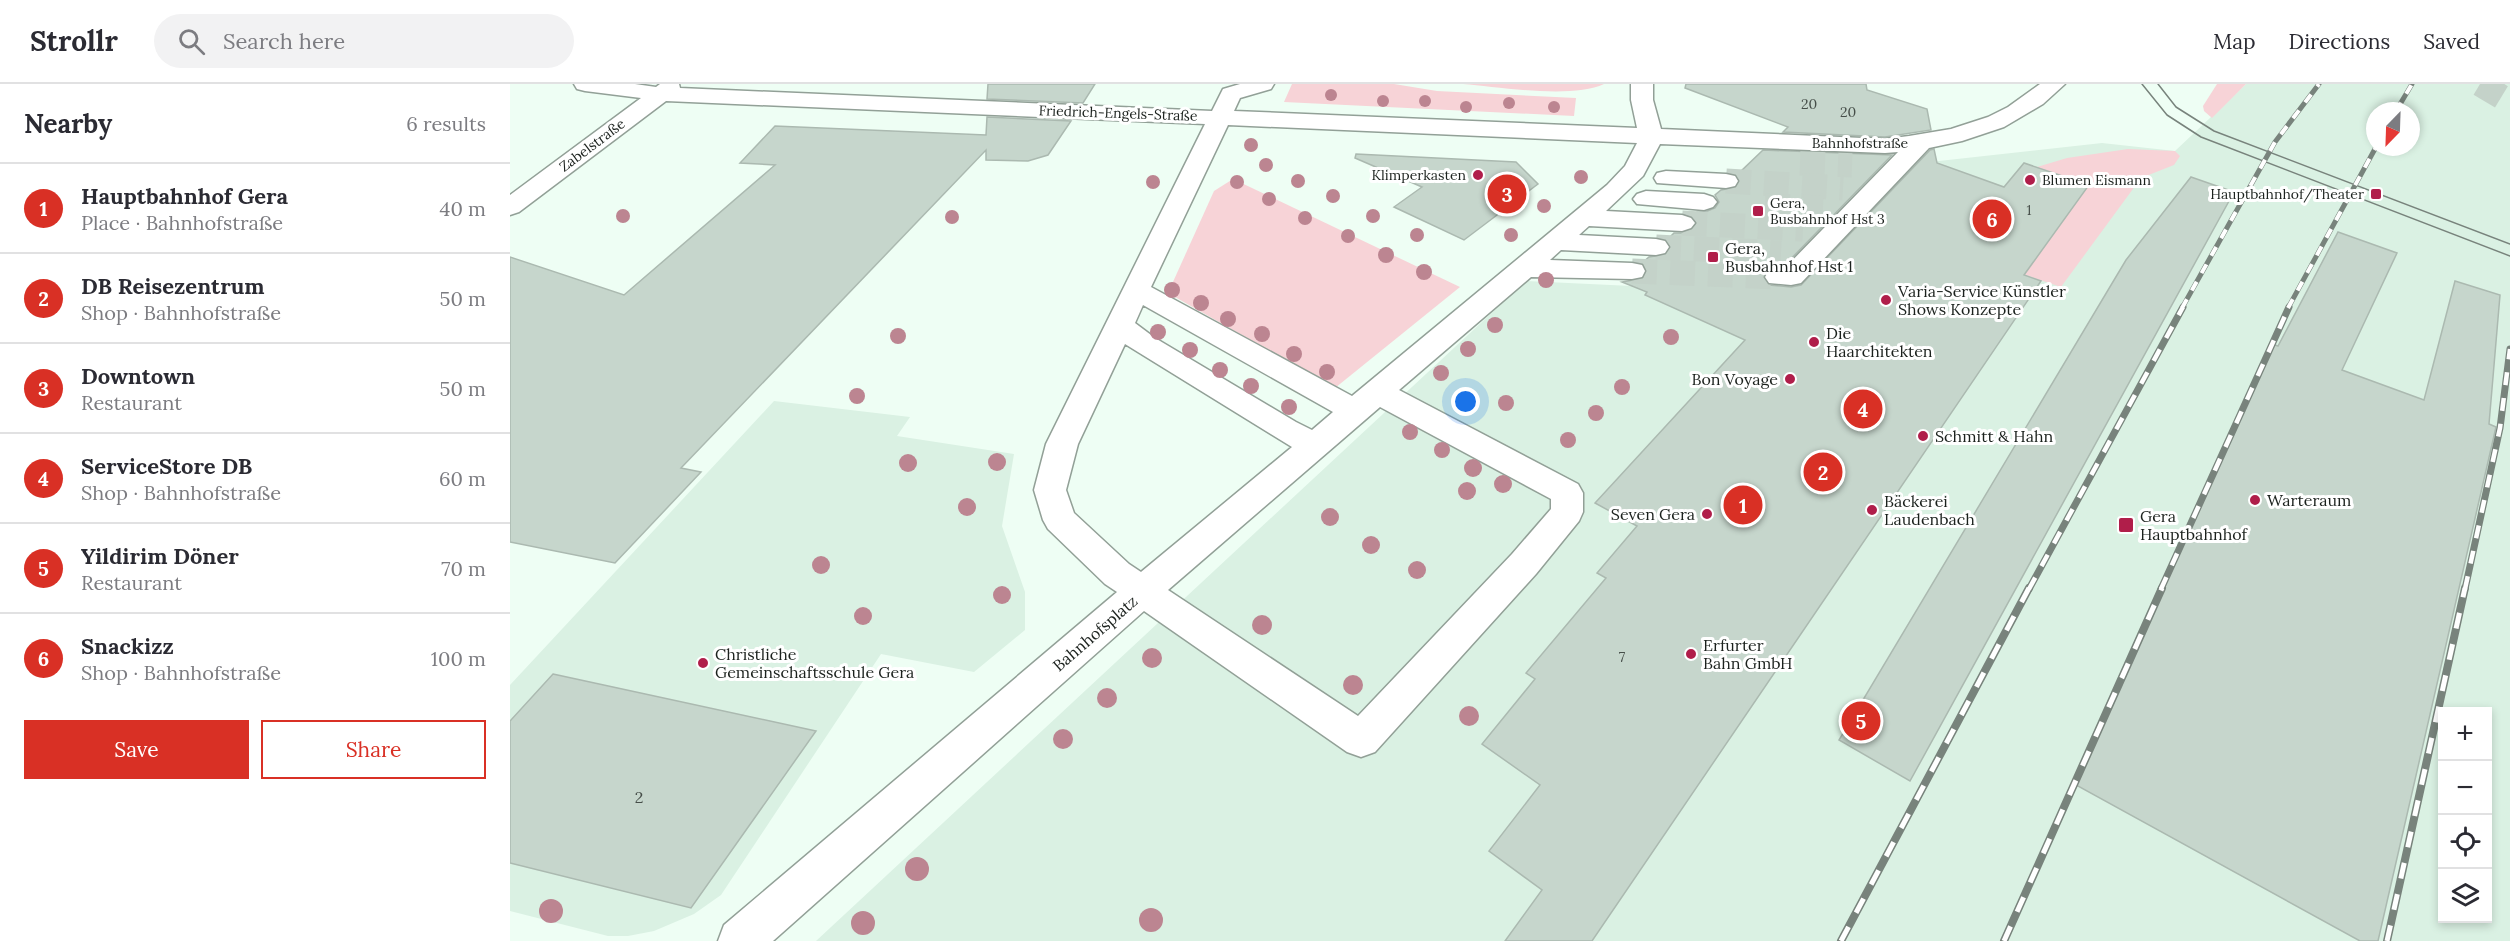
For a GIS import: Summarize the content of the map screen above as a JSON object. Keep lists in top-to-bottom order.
{
  "streets": {
    "street": [
      "Friedrich-Engels-Straße",
      "Bahnhofstraße",
      "Zabelstraße",
      "Bahnhofsplatz"
    ]
  },
  "crossings": [
    ["Friedrich-Engels-Straße", "Bahnhofstraße"],
    ["Friedrich-Engels-Straße", "Zabelstraße"],
    ["Friedrich-Engels-Straße", "Bahnhofsplatz"]
  ],
  "places": {
    "other": [
      "Klimperkasten",
      "Blumen Eismann",
      "Varia-Service Künstler Shows Konzepte",
      "Die Haarchitekten",
      "Bon Voyage",
      "Schmitt & Hahn",
      "Warteraum",
      "Bäckerei Laudenbach",
      "Seven Gera",
      "Erfurter Bahn GmbH",
      "Christliche Gemeinschaftsschule Gera"
    ],
    "transit": [
      "Hauptbahnhof/Theater",
      "Gera, Busbahnhof Hst 3",
      "Gera, Busbahnhof Hst 1",
      "Gera Hauptbahnhof"
    ]
  },
  "house_numbers": [
    "20",
    "20",
    "1",
    "7",
    "2"
  ],
  "north": "bottom left",
  "page": {
    "header": "Strollr",
    "search": "Search here",
    "nav": ["Map", "Directions", "Saved"],
    "heading": ["Nearby", "6 results"],
    "list": [
      {
        "mark": "1",
        "name": "Hauptbahnhof Gera",
        "note": "Place · Bahnhofstraße",
        "value": "40 m"
      },
      {
        "mark": "2",
        "name": "DB Reisezentrum",
        "note": "Shop · Bahnhofstraße",
        "value": "50 m"
      },
      {
        "mark": "3",
        "name": "Downtown",
        "note": "Restaurant",
        "value": "50 m"
      },
      {
        "mark": "4",
        "name": "ServiceStore DB",
        "note": "Shop · Bahnhofstraße",
        "value": "60 m"
      },
      {
        "mark": "5",
        "name": "Yildirim Döner",
        "note": "Restaurant",
        "value": "70 m"
      },
      {
        "mark": "6",
        "name": "Snackizz",
        "note": "Shop · Bahnhofstraße",
        "value": "100 m"
      }
    ],
    "pins": [
      "3",
      "6",
      "4",
      "2",
      "1",
      "5"
    ],
    "buttons": ["Save", "Share"],
    "map_buttons": ["+", "−"]
  }
}
